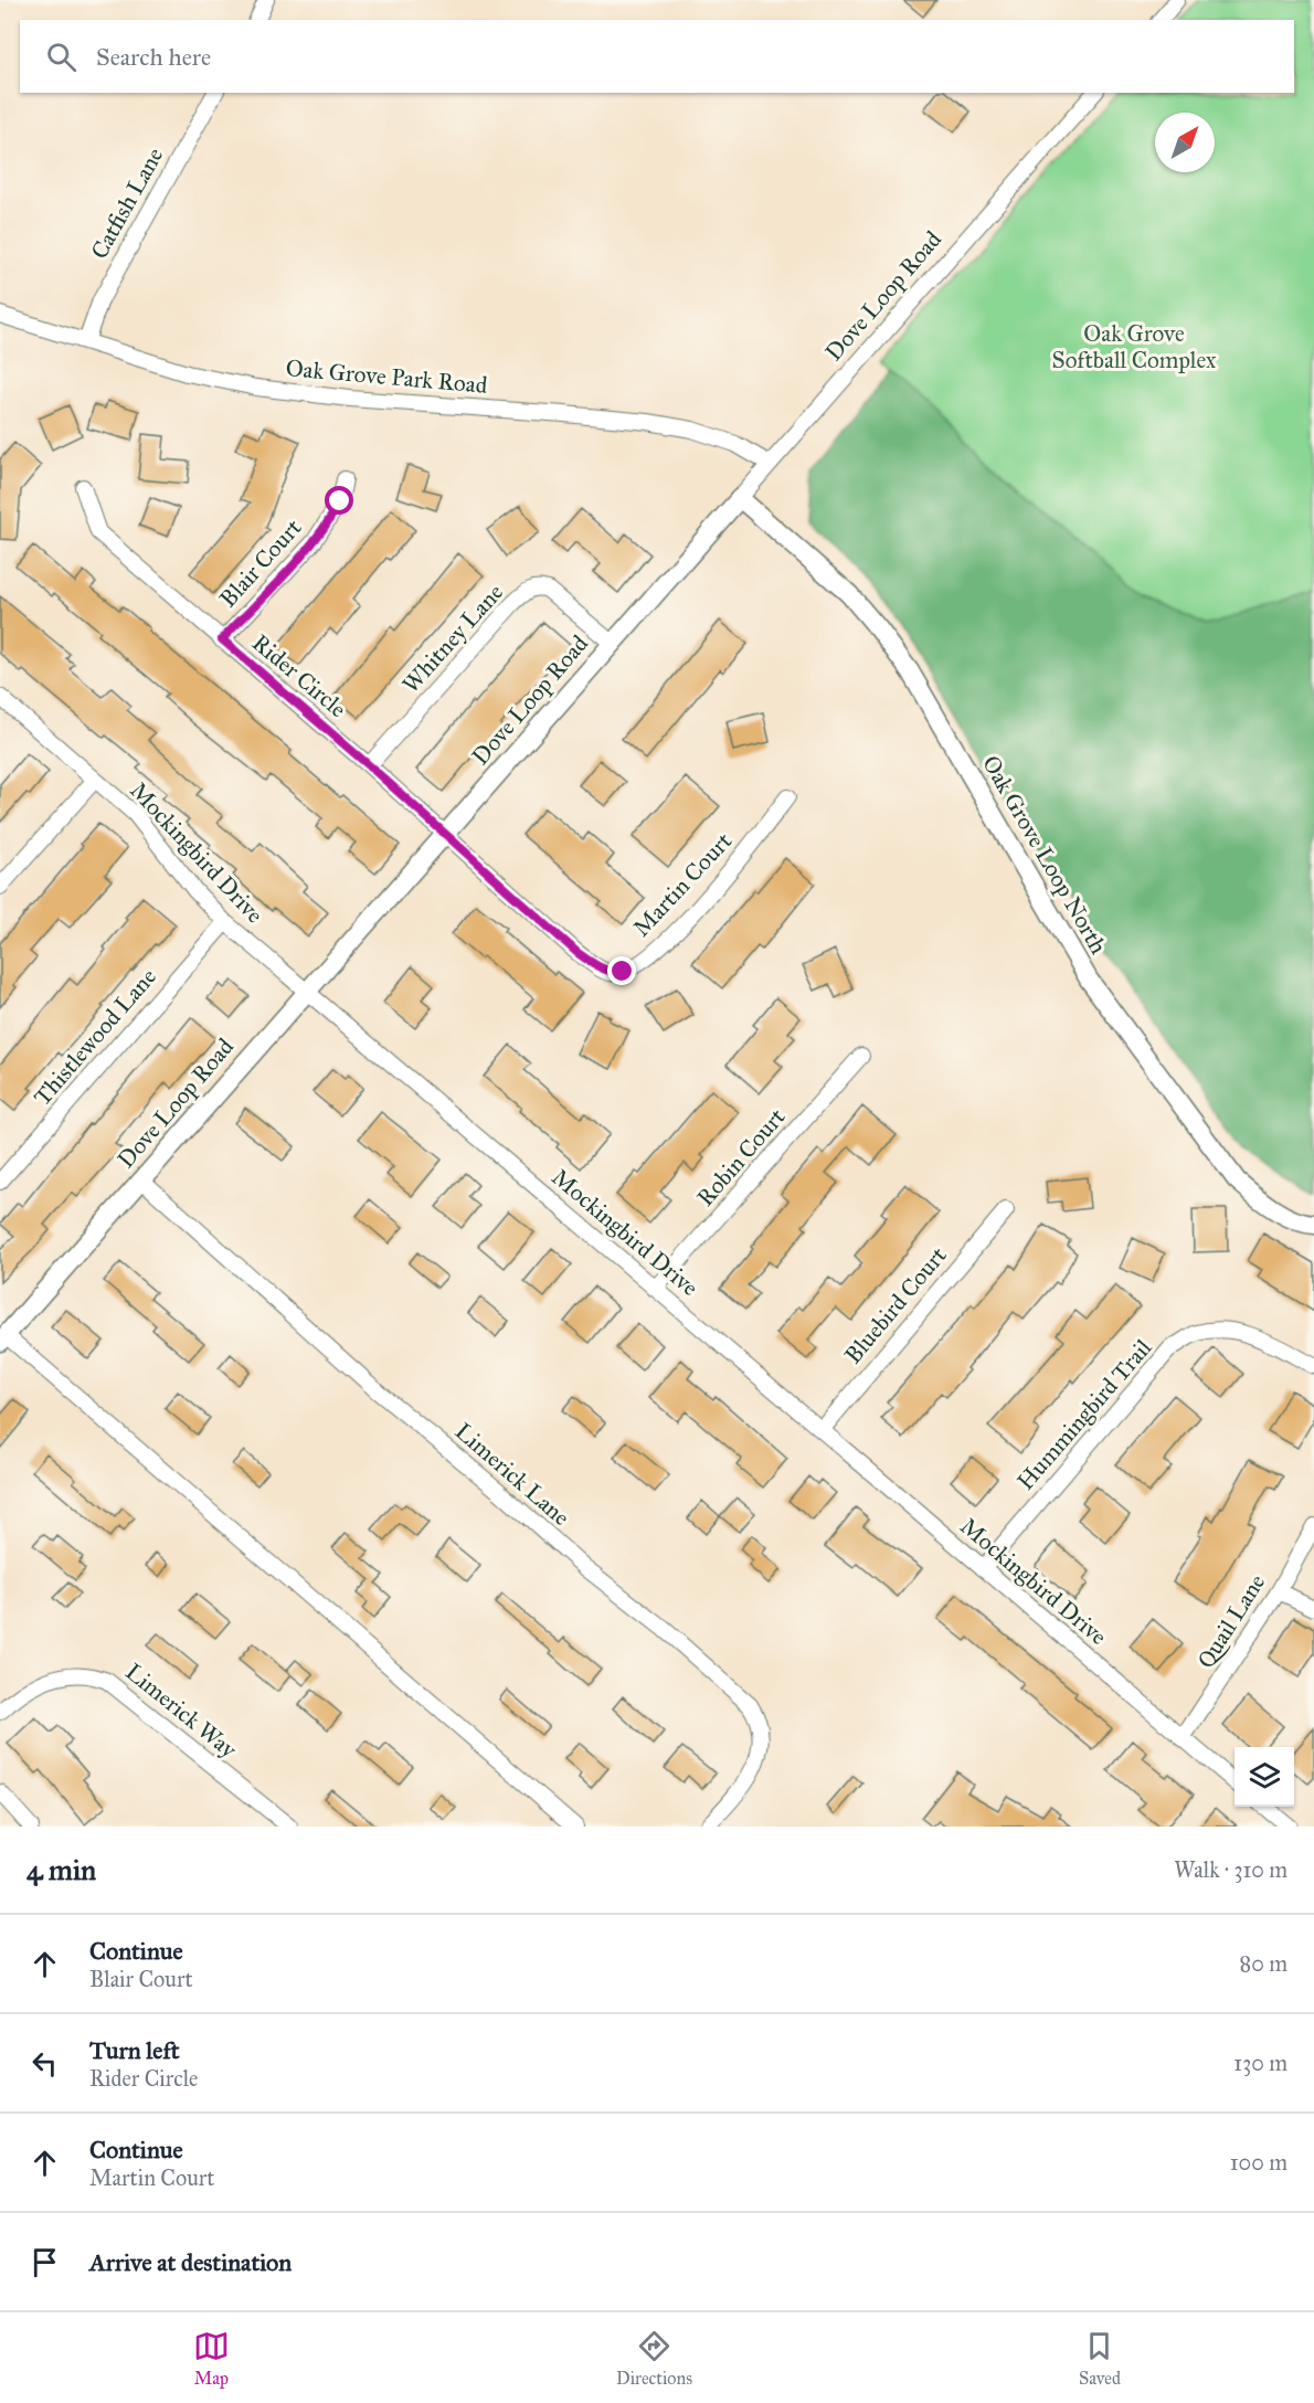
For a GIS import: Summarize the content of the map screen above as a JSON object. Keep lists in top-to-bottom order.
{
  "streets": {
    "street": [
      "Catfish Lane",
      "Dove Loop Road",
      "Oak Grove Park Road",
      "Blair Court",
      "Whitney Lane",
      "Rider Circle",
      "Mockingbird Drive",
      "Oak Grove Loop North",
      "Martin Court",
      "Thistlewood Lane",
      "Robin Court",
      "Bluebird Court",
      "Hummingbird Trail",
      "Limerick Lane",
      "Quail Lane",
      "Limerick Way"
    ]
  },
  "crossings": [
    ["Catfish Lane", "Oak Grove Park Road"],
    ["Dove Loop Road", "Oak Grove Park Road"],
    ["Dove Loop Road", "Whitney Lane"],
    ["Dove Loop Road", "Rider Circle"],
    ["Dove Loop Road", "Mockingbird Drive"],
    ["Dove Loop Road", "Oak Grove Loop North"],
    ["Dove Loop Road", "Martin Court"],
    ["Dove Loop Road", "Limerick Lane"],
    ["Blair Court", "Rider Circle"],
    ["Whitney Lane", "Rider Circle"],
    ["Rider Circle", "Martin Court"],
    ["Mockingbird Drive", "Thistlewood Lane"],
    ["Mockingbird Drive", "Robin Court"],
    ["Mockingbird Drive", "Bluebird Court"],
    ["Mockingbird Drive", "Hummingbird Trail"],
    ["Mockingbird Drive", "Quail Lane"]
  ],
  "parks": ["Oak Grove Softball Complex"],
  "north": "top right",
  "page": {
    "search": "Search here",
    "heading": ["4 min", "Walk · 310 m"],
    "list": [
      ["Continue", "Blair Court", "80 m"],
      ["Turn left", "Rider Circle", "130 m"],
      ["Continue", "Martin Court", "100 m"],
      "Arrive at destination"
    ],
    "nav": ["Map", "Directions", "Saved"]
  }
}
